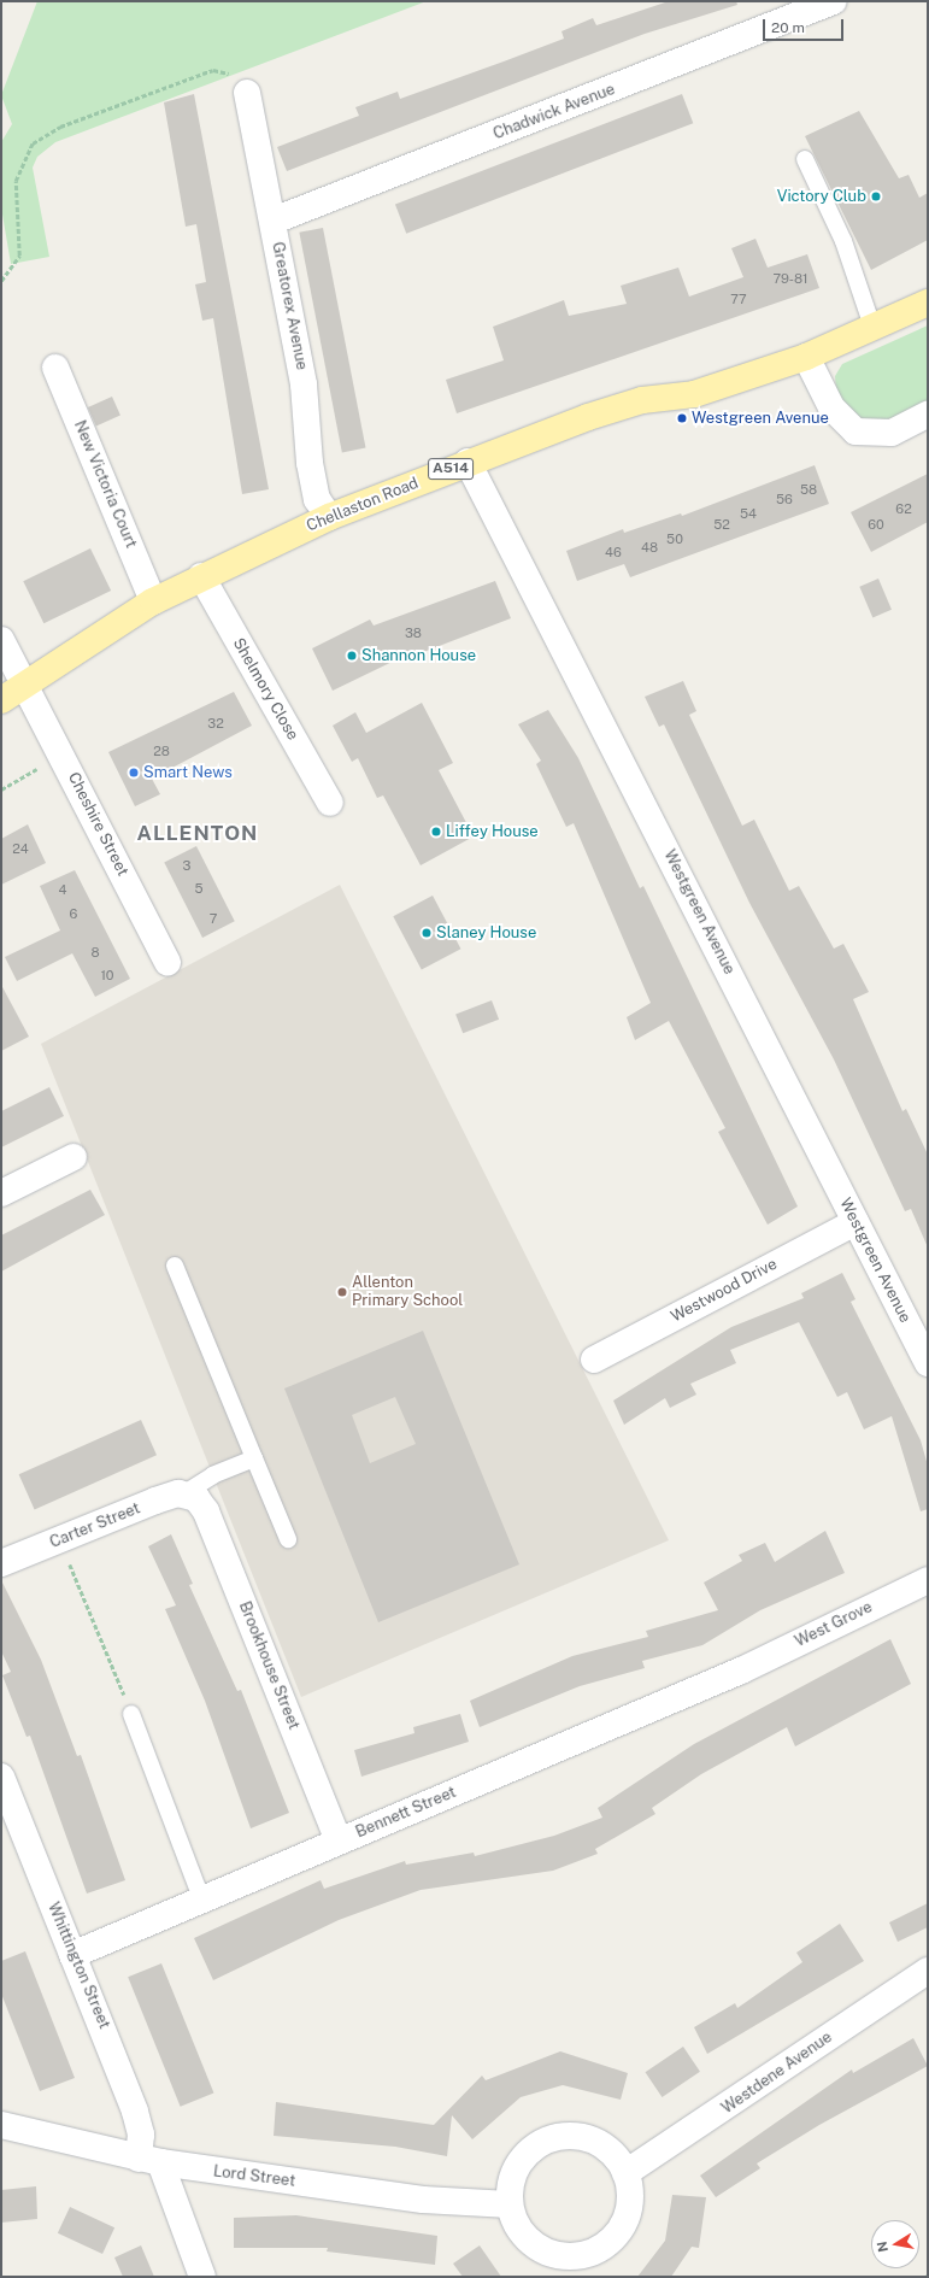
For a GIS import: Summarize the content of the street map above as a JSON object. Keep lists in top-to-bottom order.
{
  "streets": {
    "main road": ["A514", "Chellaston Road"],
    "street": [
      "Chadwick Avenue",
      "Greatorex Avenue",
      "New Victoria Court",
      "Shelmory Close",
      "Cheshire Street",
      "Westgreen Avenue",
      "Westwood Drive",
      "Carter Street",
      "West Grove",
      "Brookhouse Street",
      "Bennett Street",
      "Whittington Street",
      "Westdene Avenue",
      "Lord Street"
    ]
  },
  "crossings": [
    ["Chadwick Avenue", "Greatorex Avenue"],
    ["Greatorex Avenue", "Chellaston Road"],
    ["New Victoria Court", "Chellaston Road"],
    ["Chellaston Road", "Shelmory Close"],
    ["Chellaston Road", "Cheshire Street"],
    ["Chellaston Road", "Westgreen Avenue"],
    ["Westgreen Avenue", "Westwood Drive"],
    ["Carter Street", "Brookhouse Street"],
    ["West Grove", "Bennett Street"],
    ["Brookhouse Street", "Bennett Street"],
    ["Bennett Street", "Whittington Street"],
    ["Whittington Street", "Lord Street"],
    ["Westdene Avenue", "Lord Street"]
  ],
  "districts": ["ALLENTON"],
  "places": [
    "Victory Club",
    "Westgreen Avenue",
    "Shannon House",
    "Smart News",
    "Liffey House",
    "Slaney House",
    "Allenton Primary School"
  ],
  "house_numbers": [
    "79-81",
    "77",
    "58",
    "56",
    "62",
    "54",
    "52",
    "60",
    "50",
    "48",
    "46",
    "38",
    "32",
    "28",
    "24",
    "3",
    "5",
    "4",
    "6",
    "7",
    "8",
    "10"
  ],
  "scale_bar": "20 m",
  "north": "left"
}
